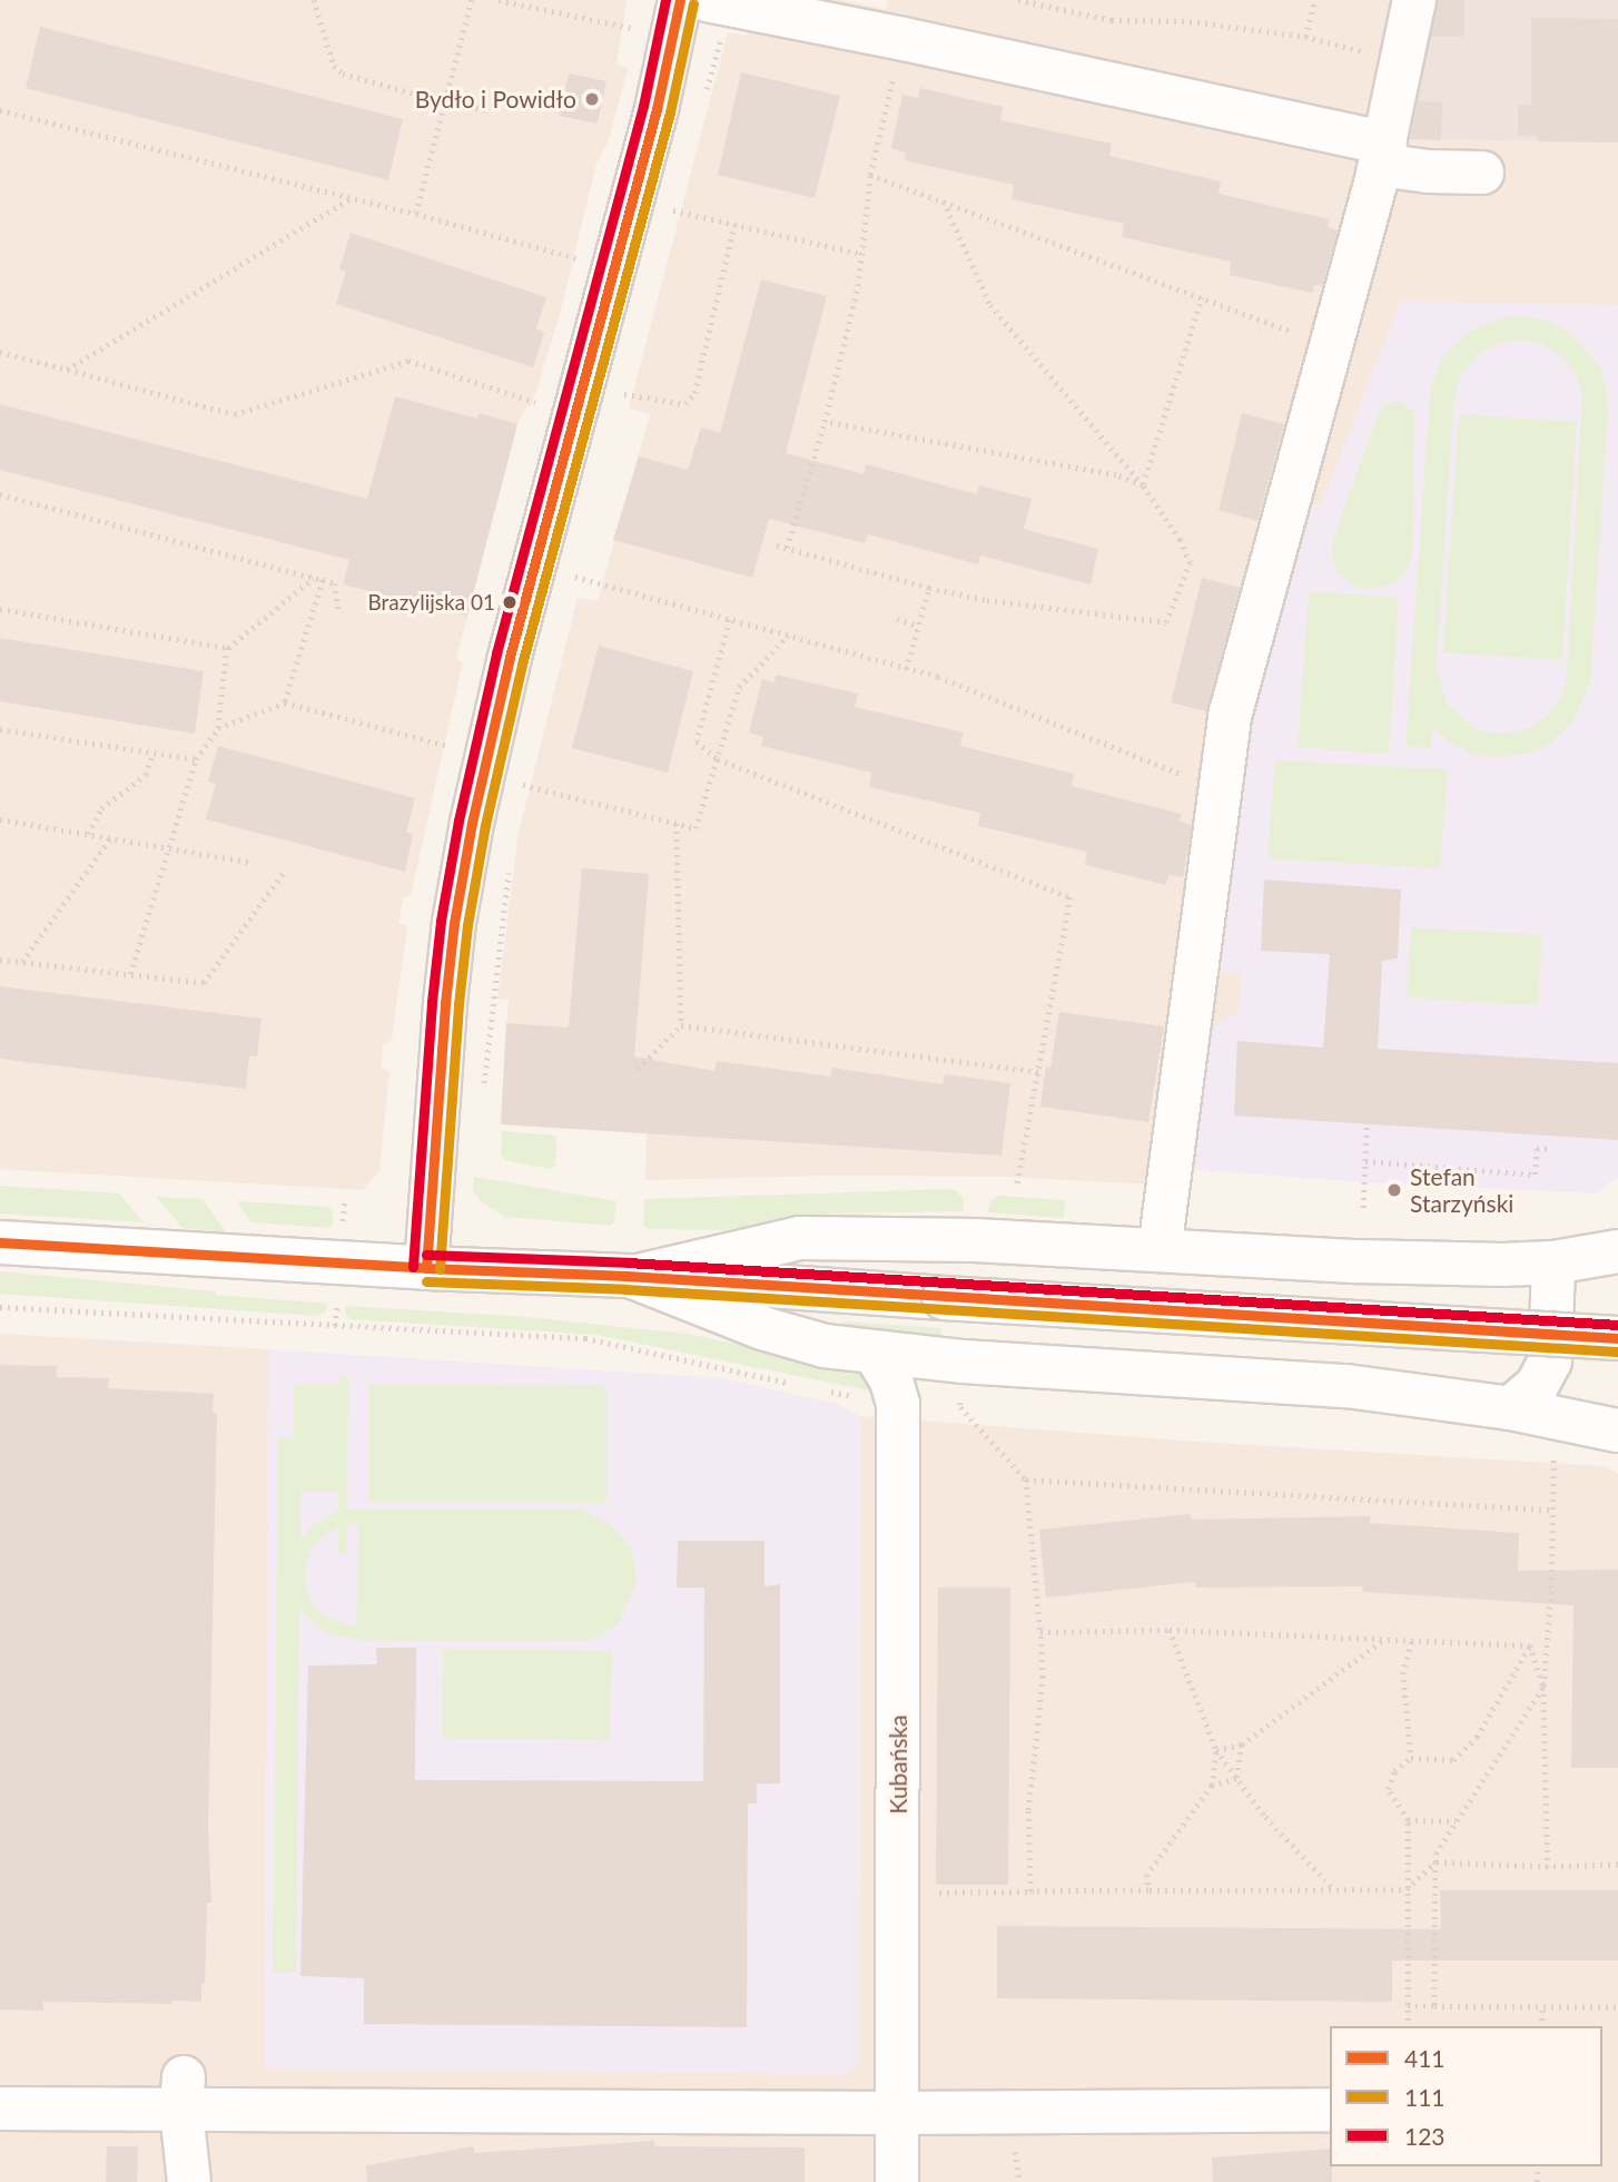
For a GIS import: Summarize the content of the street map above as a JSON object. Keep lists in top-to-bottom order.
{
  "streets": {
    "street": ["Kubańska"]
  },
  "places": ["Bydło i Powidło", "Brazylijska 01", "Stefan Starzyński"],
  "lines": ["transit line 411", "transit line 123", "transit line 111"],
  "legend": ["411", "111", "123"]
}
